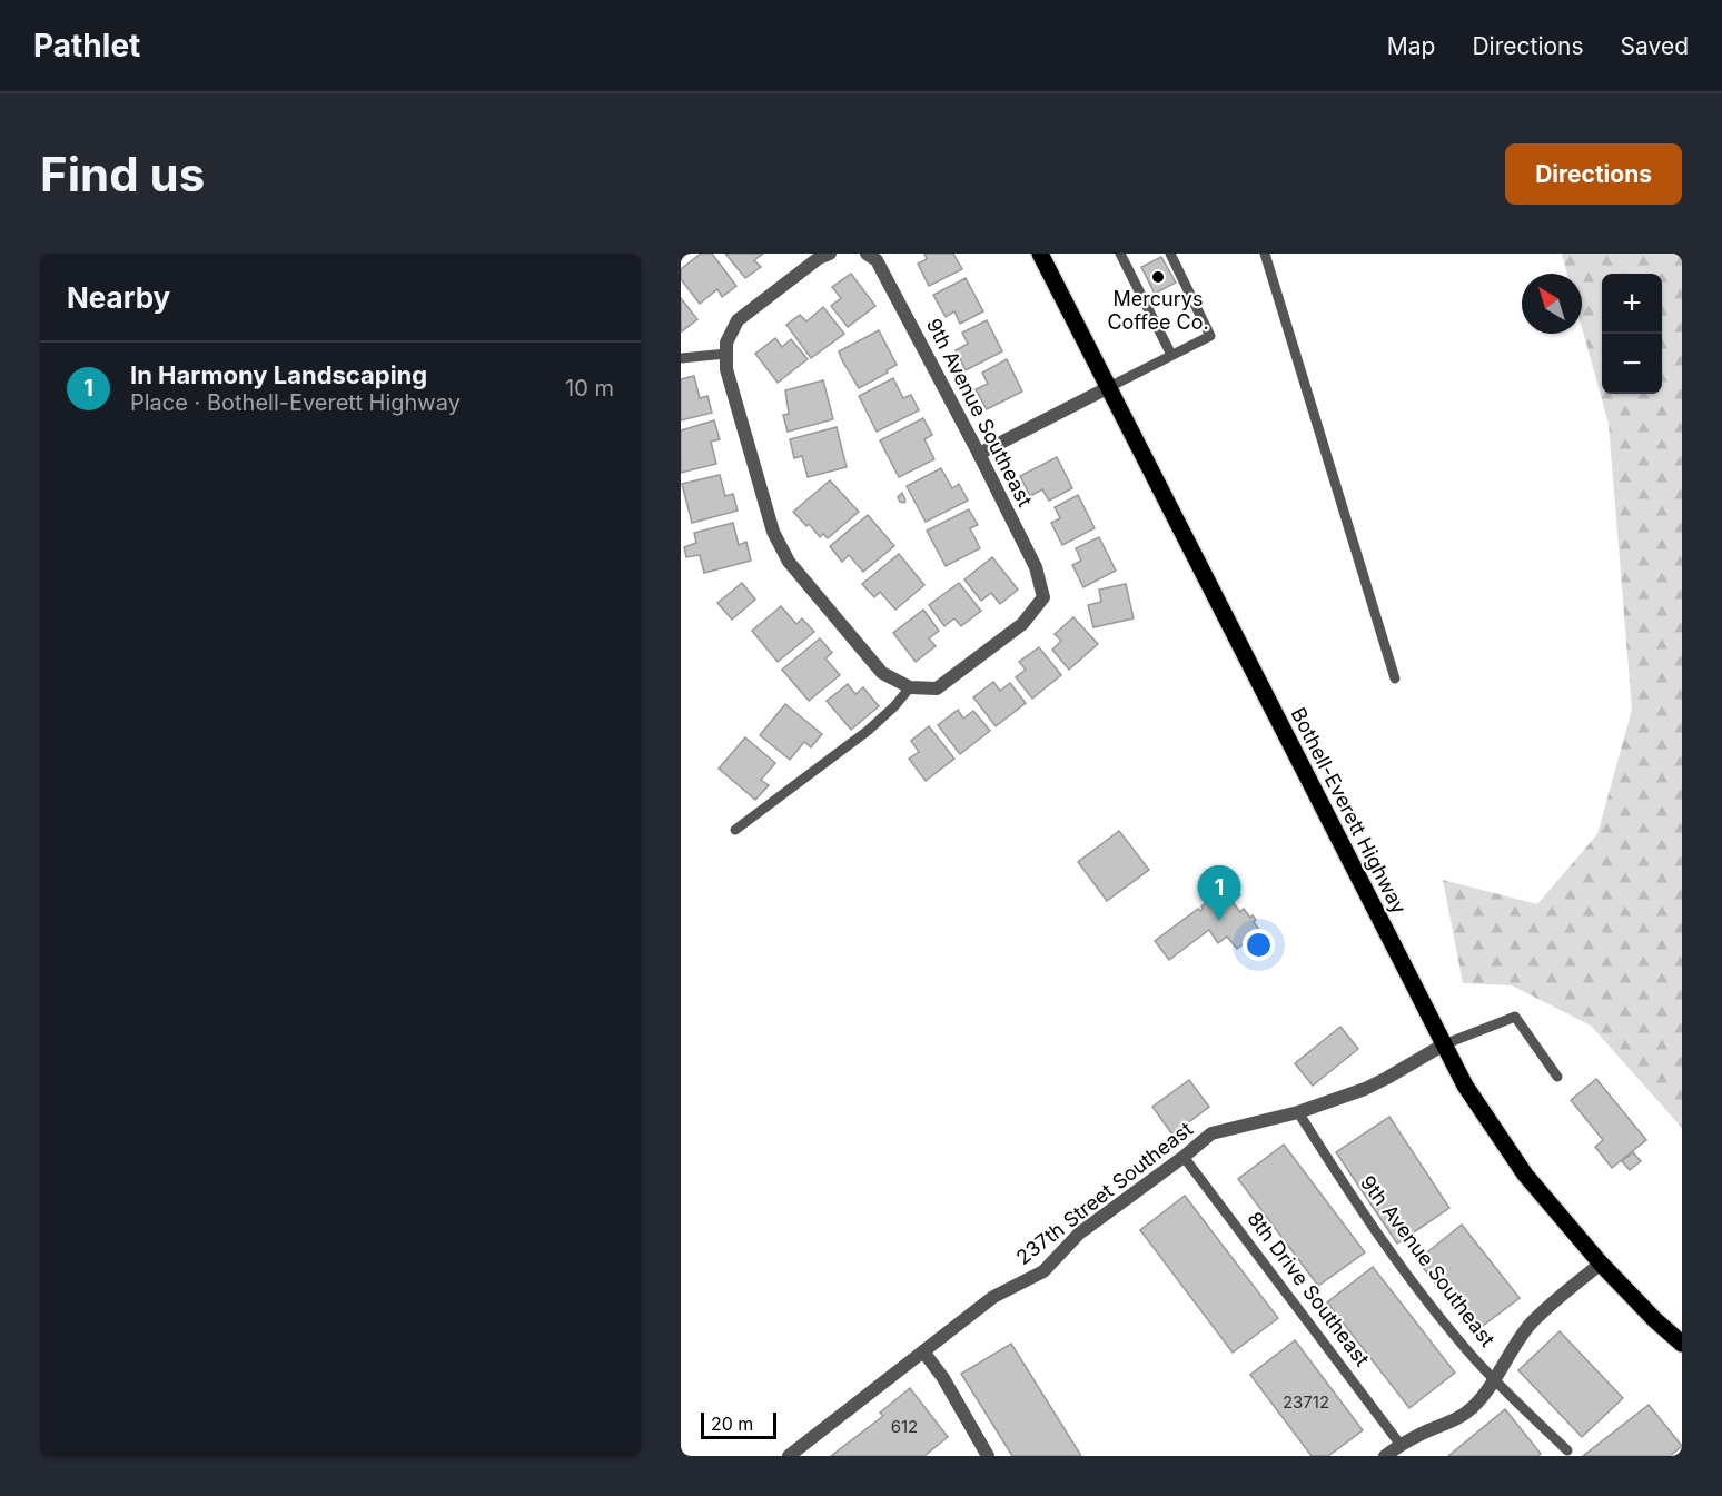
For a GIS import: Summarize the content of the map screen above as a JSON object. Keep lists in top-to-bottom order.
{
  "streets": {
    "main road": ["Bothell-Everett Highway"],
    "street": ["9th Avenue Southeast", "237th Street Southeast"],
    "lane": ["8th Drive Southeast"]
  },
  "crossings": [
    ["9th Avenue Southeast", "237th Street Southeast"],
    ["Bothell-Everett Highway", "237th Street Southeast"],
    ["237th Street Southeast", "8th Drive Southeast"]
  ],
  "places": ["Mercurys Coffee Co."],
  "house_numbers": ["23712", "612"],
  "scale_bar": "20 m",
  "north": "top left",
  "page": {
    "header": "Pathlet",
    "nav": ["Map", "Directions", "Saved"],
    "buttons": "Directions",
    "title": "Find us",
    "heading": "Nearby",
    "map_buttons": ["+", "−"],
    "list": [
      {
        "mark": "1",
        "name": "In Harmony Landscaping",
        "note": "Place · Bothell-Everett Highway",
        "value": "10 m"
      }
    ],
    "pins": "1",
    "scale": "20 m"
  }
}
